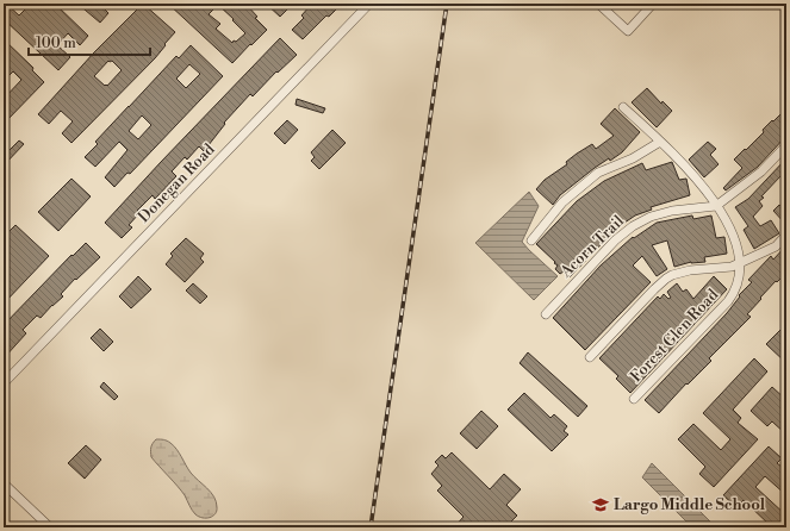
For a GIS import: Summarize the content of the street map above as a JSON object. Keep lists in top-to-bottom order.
{
  "streets": {
    "street": ["Donegan Road", "Acorn Trail", "Forest Glen Road"]
  },
  "crossings": [
    ["Acorn Trail", "Forest Glen Road"]
  ],
  "places": {
    "school or university": ["Largo Middle School"]
  },
  "scale_bar": "100 m"
}
